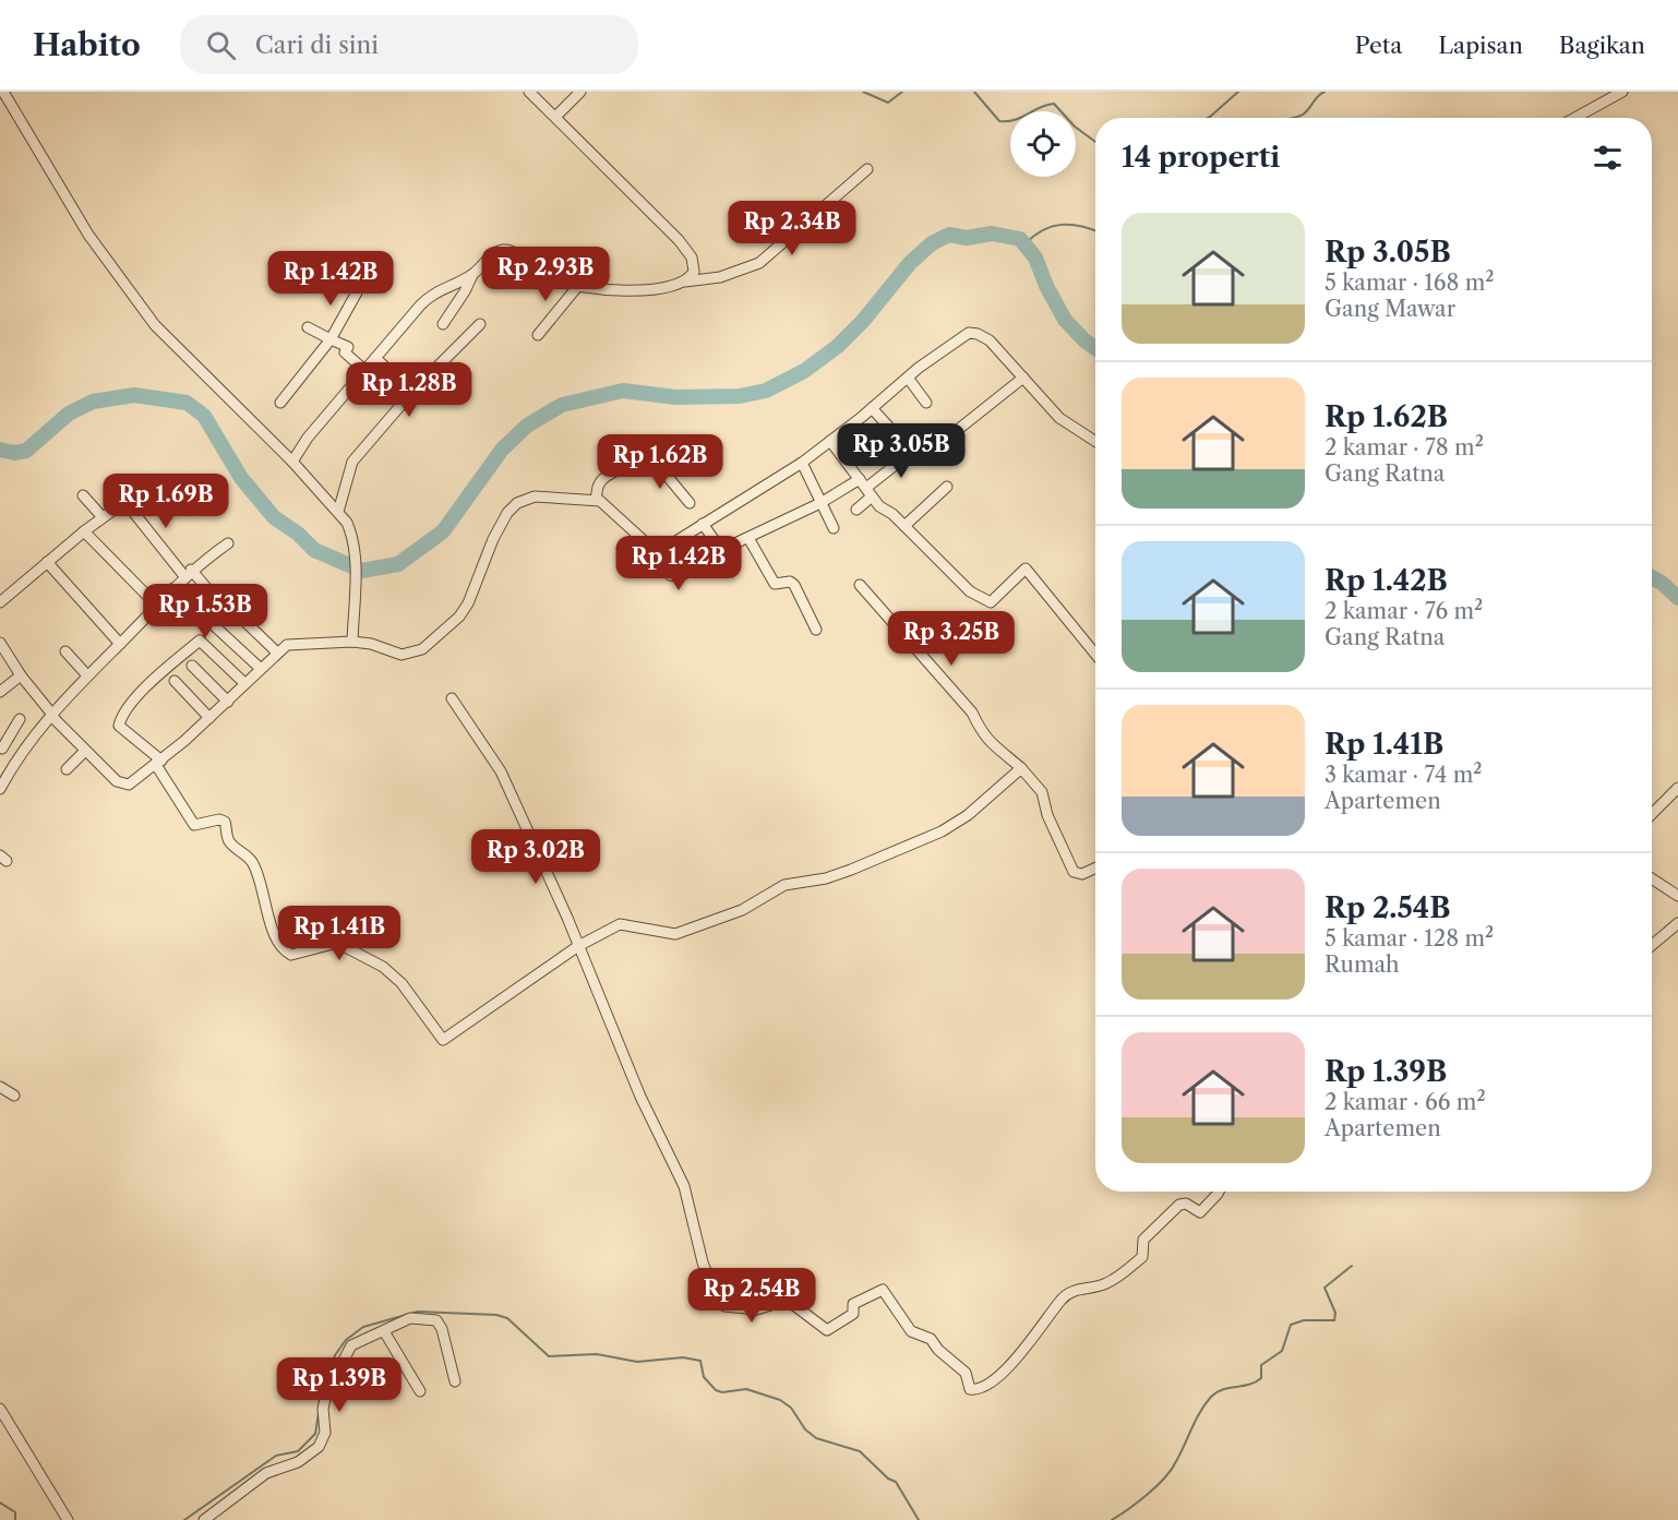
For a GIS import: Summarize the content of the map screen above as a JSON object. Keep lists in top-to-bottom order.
{
  "page": {
    "header": "Habito",
    "search": "Cari di sini",
    "nav": ["Peta", "Lapisan", "Bagikan"],
    "heading": "14 properti",
    "list": [
      {
        "name": "Rp 3.05B",
        "note": "5 kamar · 168 m² · Gang Mawar"
      },
      {
        "name": "Rp 1.62B",
        "note": "2 kamar · 78 m² · Gang Ratna"
      },
      {
        "name": "Rp 1.42B",
        "note": "2 kamar · 76 m² · Gang Ratna"
      },
      {
        "name": "Rp 1.41B",
        "note": "3 kamar · 74 m² · Apartemen"
      },
      {
        "name": "Rp 2.54B",
        "note": "5 kamar · 128 m² · Rumah"
      },
      {
        "name": "Rp 1.39B",
        "note": "2 kamar · 66 m² · Apartemen"
      }
    ],
    "price": [
      "Rp 2.34B",
      "Rp 2.93B",
      "Rp 1.42B",
      "Rp 1.28B",
      "Rp 3.05B",
      "Rp 1.62B",
      "Rp 1.69B",
      "Rp 1.42B",
      "Rp 1.53B",
      "Rp 3.25B",
      "Rp 3.02B",
      "Rp 1.41B",
      "Rp 2.54B",
      "Rp 1.39B"
    ]
  }
}
